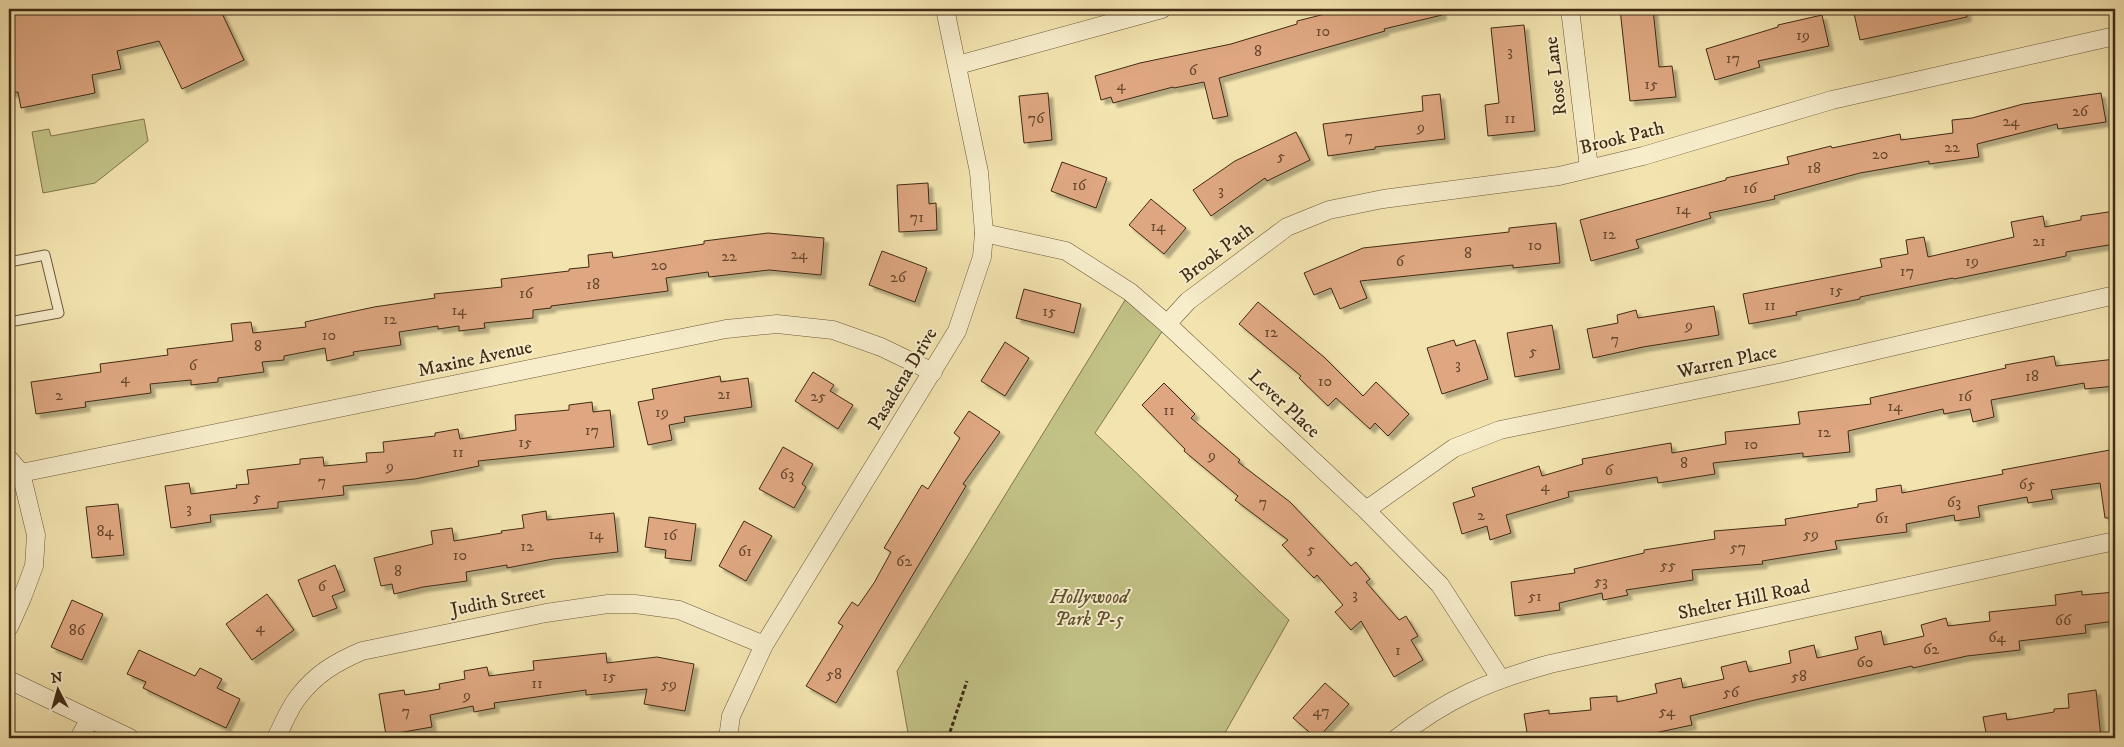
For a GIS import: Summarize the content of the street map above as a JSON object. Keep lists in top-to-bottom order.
{
  "streets": {
    "street": [
      "Rose Lane",
      "Brook Path",
      "Maxine Avenue",
      "Warren Place",
      "Pasadena Drive",
      "Lever Place",
      "Shelter Hill Road",
      "Judith Street"
    ]
  },
  "crossings": [
    ["Rose Lane", "Brook Path"],
    ["Brook Path", "Lever Place"],
    ["Maxine Avenue", "Pasadena Drive"],
    ["Warren Place", "Lever Place"],
    ["Pasadena Drive", "Lever Place"],
    ["Pasadena Drive", "Judith Street"],
    ["Lever Place", "Shelter Hill Road"]
  ],
  "parks": ["Hollywood Park P-5"],
  "house_numbers": [
    "10",
    "19",
    "8",
    "3",
    "17",
    "6",
    "15",
    "4",
    "26",
    "76",
    "11",
    "24",
    "9",
    "7",
    "22",
    "20",
    "5",
    "18",
    "16",
    "16",
    "3",
    "14",
    "71",
    "14",
    "12",
    "21",
    "10",
    "8",
    "24",
    "22",
    "6",
    "19",
    "20",
    "17",
    "26",
    "18",
    "15",
    "16",
    "11",
    "14",
    "15",
    "12",
    "9",
    "12",
    "10",
    "7",
    "8",
    "5",
    "3",
    "6",
    "18",
    "4",
    "10",
    "21",
    "2",
    "25",
    "16",
    "14",
    "11",
    "19",
    "17",
    "12",
    "15",
    "10",
    "11",
    "9",
    "8",
    "9",
    "6",
    "63",
    "7",
    "65",
    "4",
    "5",
    "7",
    "63",
    "3",
    "2",
    "61",
    "84",
    "14",
    "59",
    "16",
    "12",
    "57",
    "5",
    "61",
    "10",
    "62",
    "55",
    "8",
    "53",
    "6",
    "3",
    "51",
    "66",
    "4",
    "86",
    "64",
    "62",
    "1",
    "60",
    "58",
    "15",
    "58",
    "11",
    "59",
    "56",
    "9",
    "7",
    "47",
    "54"
  ],
  "north": "top"
}
